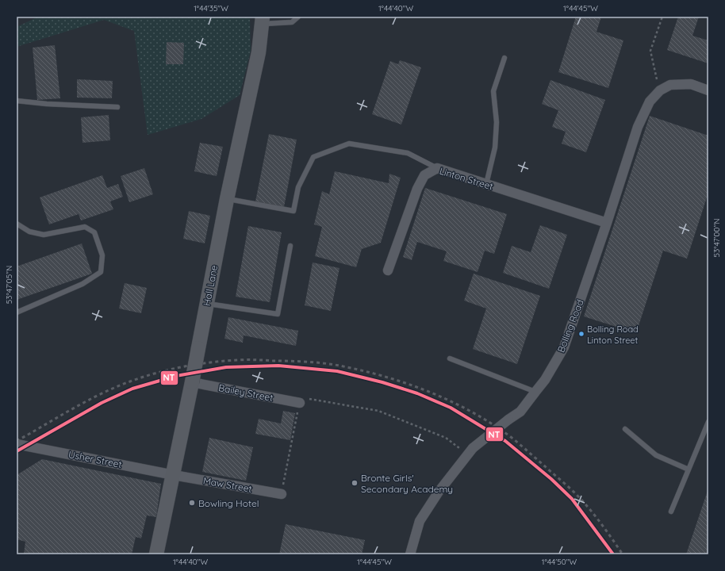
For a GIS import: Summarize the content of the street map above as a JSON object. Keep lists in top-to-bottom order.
{
  "streets": {
    "street": [
      "Linton Street",
      "Hall Lane",
      "Bolling Road",
      "Bailey Street",
      "Usher Street",
      "Maw Street"
    ]
  },
  "crossings": [
    ["Linton Street", "Bolling Road"],
    ["Hall Lane", "Bailey Street"],
    ["Hall Lane", "Usher Street"],
    ["Hall Lane", "Maw Street"],
    ["Usher Street", "Maw Street"]
  ],
  "places": ["Bolling Road Linton Street", "Bronte Girls' Secondary Academy", "Bowling Hotel"],
  "lines": ["transit line NT"],
  "coordinates": [
    "1°44'35\"W",
    "1°44'40\"W",
    "1°44'45\"W",
    "53°47'00\"N",
    "53°47'05\"N",
    "1°44'50\"W"
  ]
}
